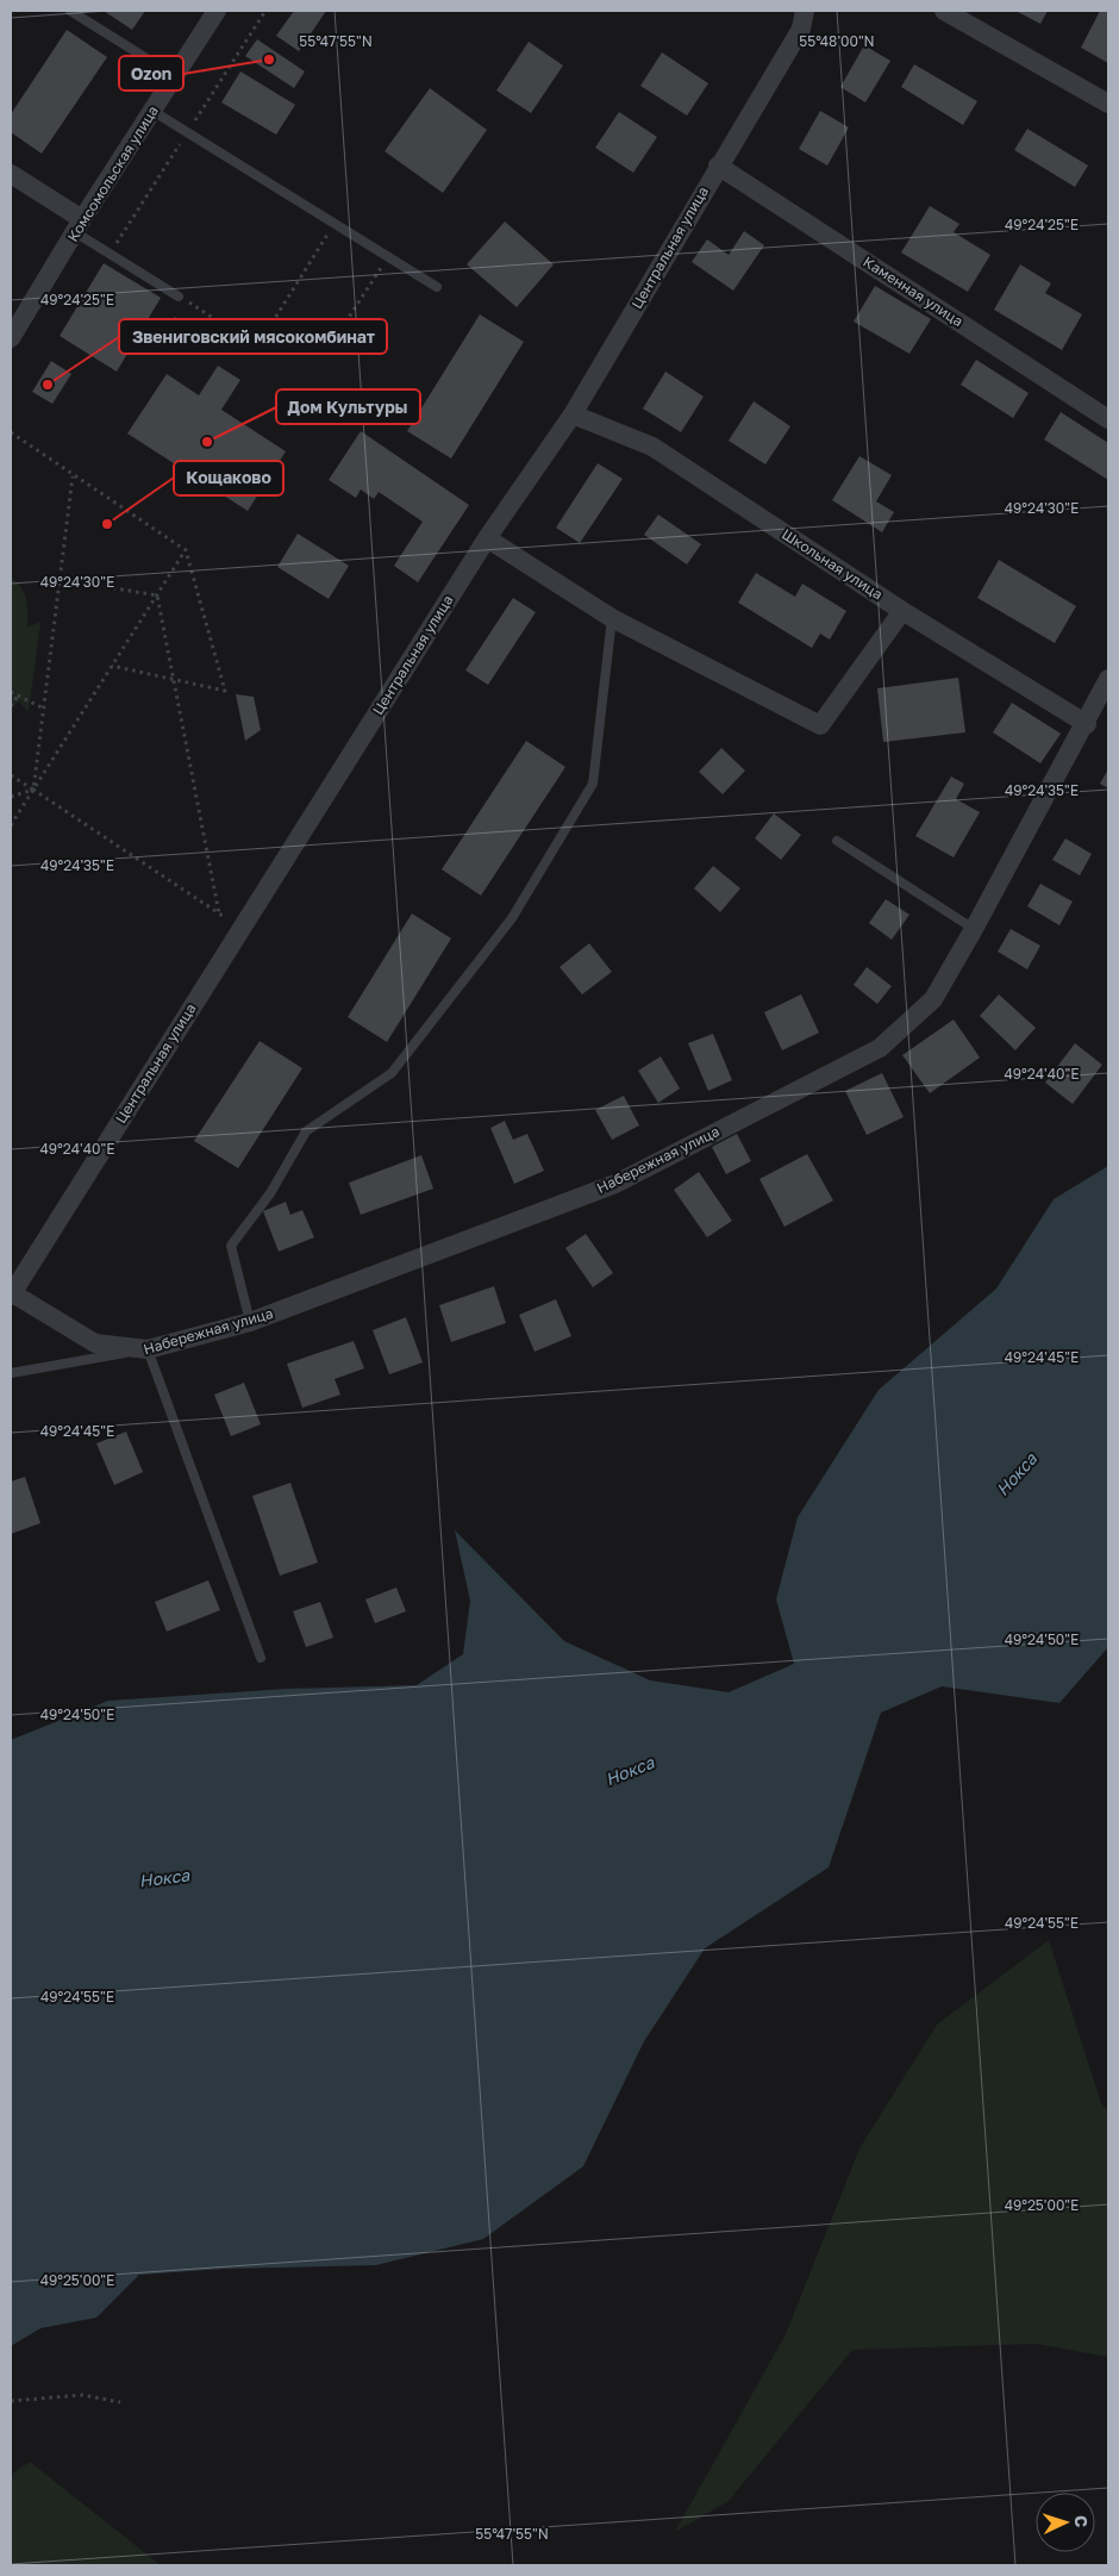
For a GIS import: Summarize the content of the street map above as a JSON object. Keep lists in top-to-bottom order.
{
  "streets": {
    "street": [
      "Комсомольская улица",
      "Центральная улица",
      "Каменная улица",
      "Школьная улица",
      "Набережная улица"
    ]
  },
  "crossings": [
    ["Центральная улица", "Каменная улица"],
    ["Центральная улица", "Школьная улица"],
    ["Школьная улица", "Набережная улица"]
  ],
  "water": ["Нокса"],
  "places": [
    "Ozon",
    "Звениговский мясокомбинат",
    "Дом Культуры",
    "Кощаково"
  ],
  "north": "right",
  "coordinates": [
    "55°47'55\"N",
    "55°48'00\"N",
    "49°24'25\"E",
    "49°24'30\"E",
    "49°24'35\"E",
    "49°24'40\"E",
    "49°24'45\"E",
    "49°24'50\"E",
    "49°24'55\"E",
    "49°25'00\"E"
  ]
}
